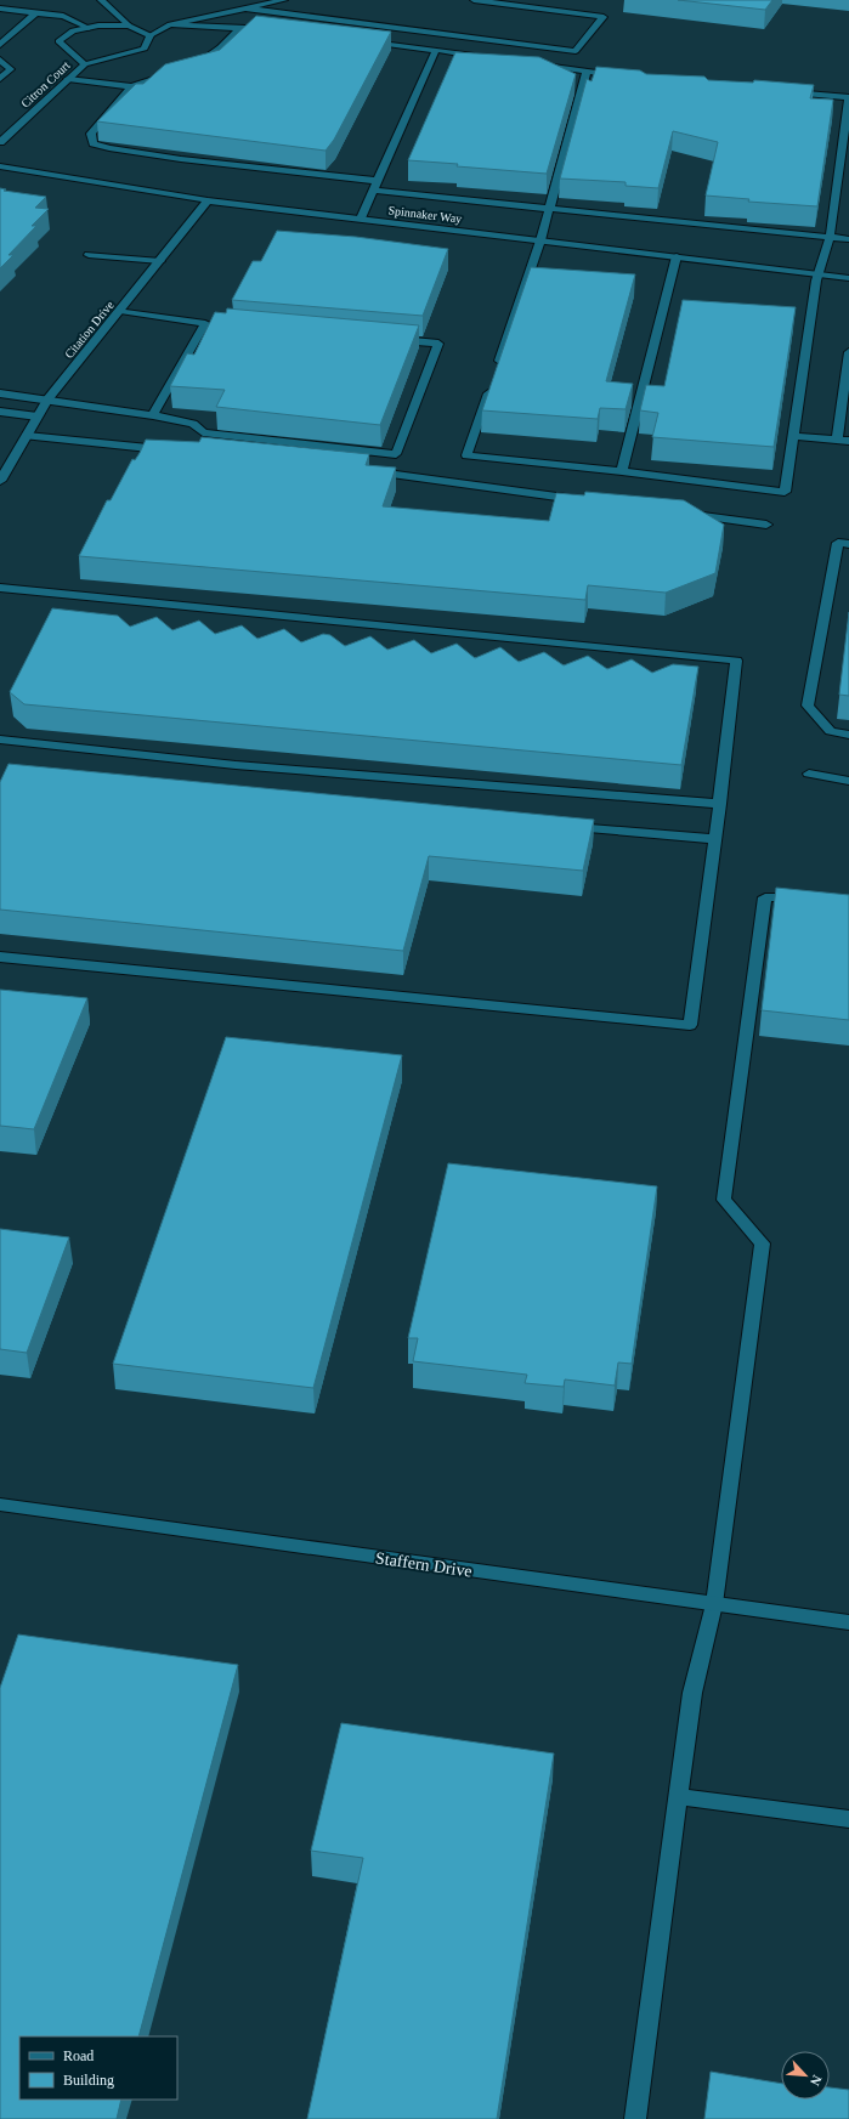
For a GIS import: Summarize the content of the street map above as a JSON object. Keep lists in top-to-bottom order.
{
  "streets": {
    "street": [
      "Citron Court",
      "Spinnaker Way",
      "Citation Drive",
      "Staffern Drive"
    ]
  },
  "crossings": [
    ["Spinnaker Way", "Citation Drive"]
  ],
  "legend": ["Road", "Building"],
  "north": "bottom right"
}
